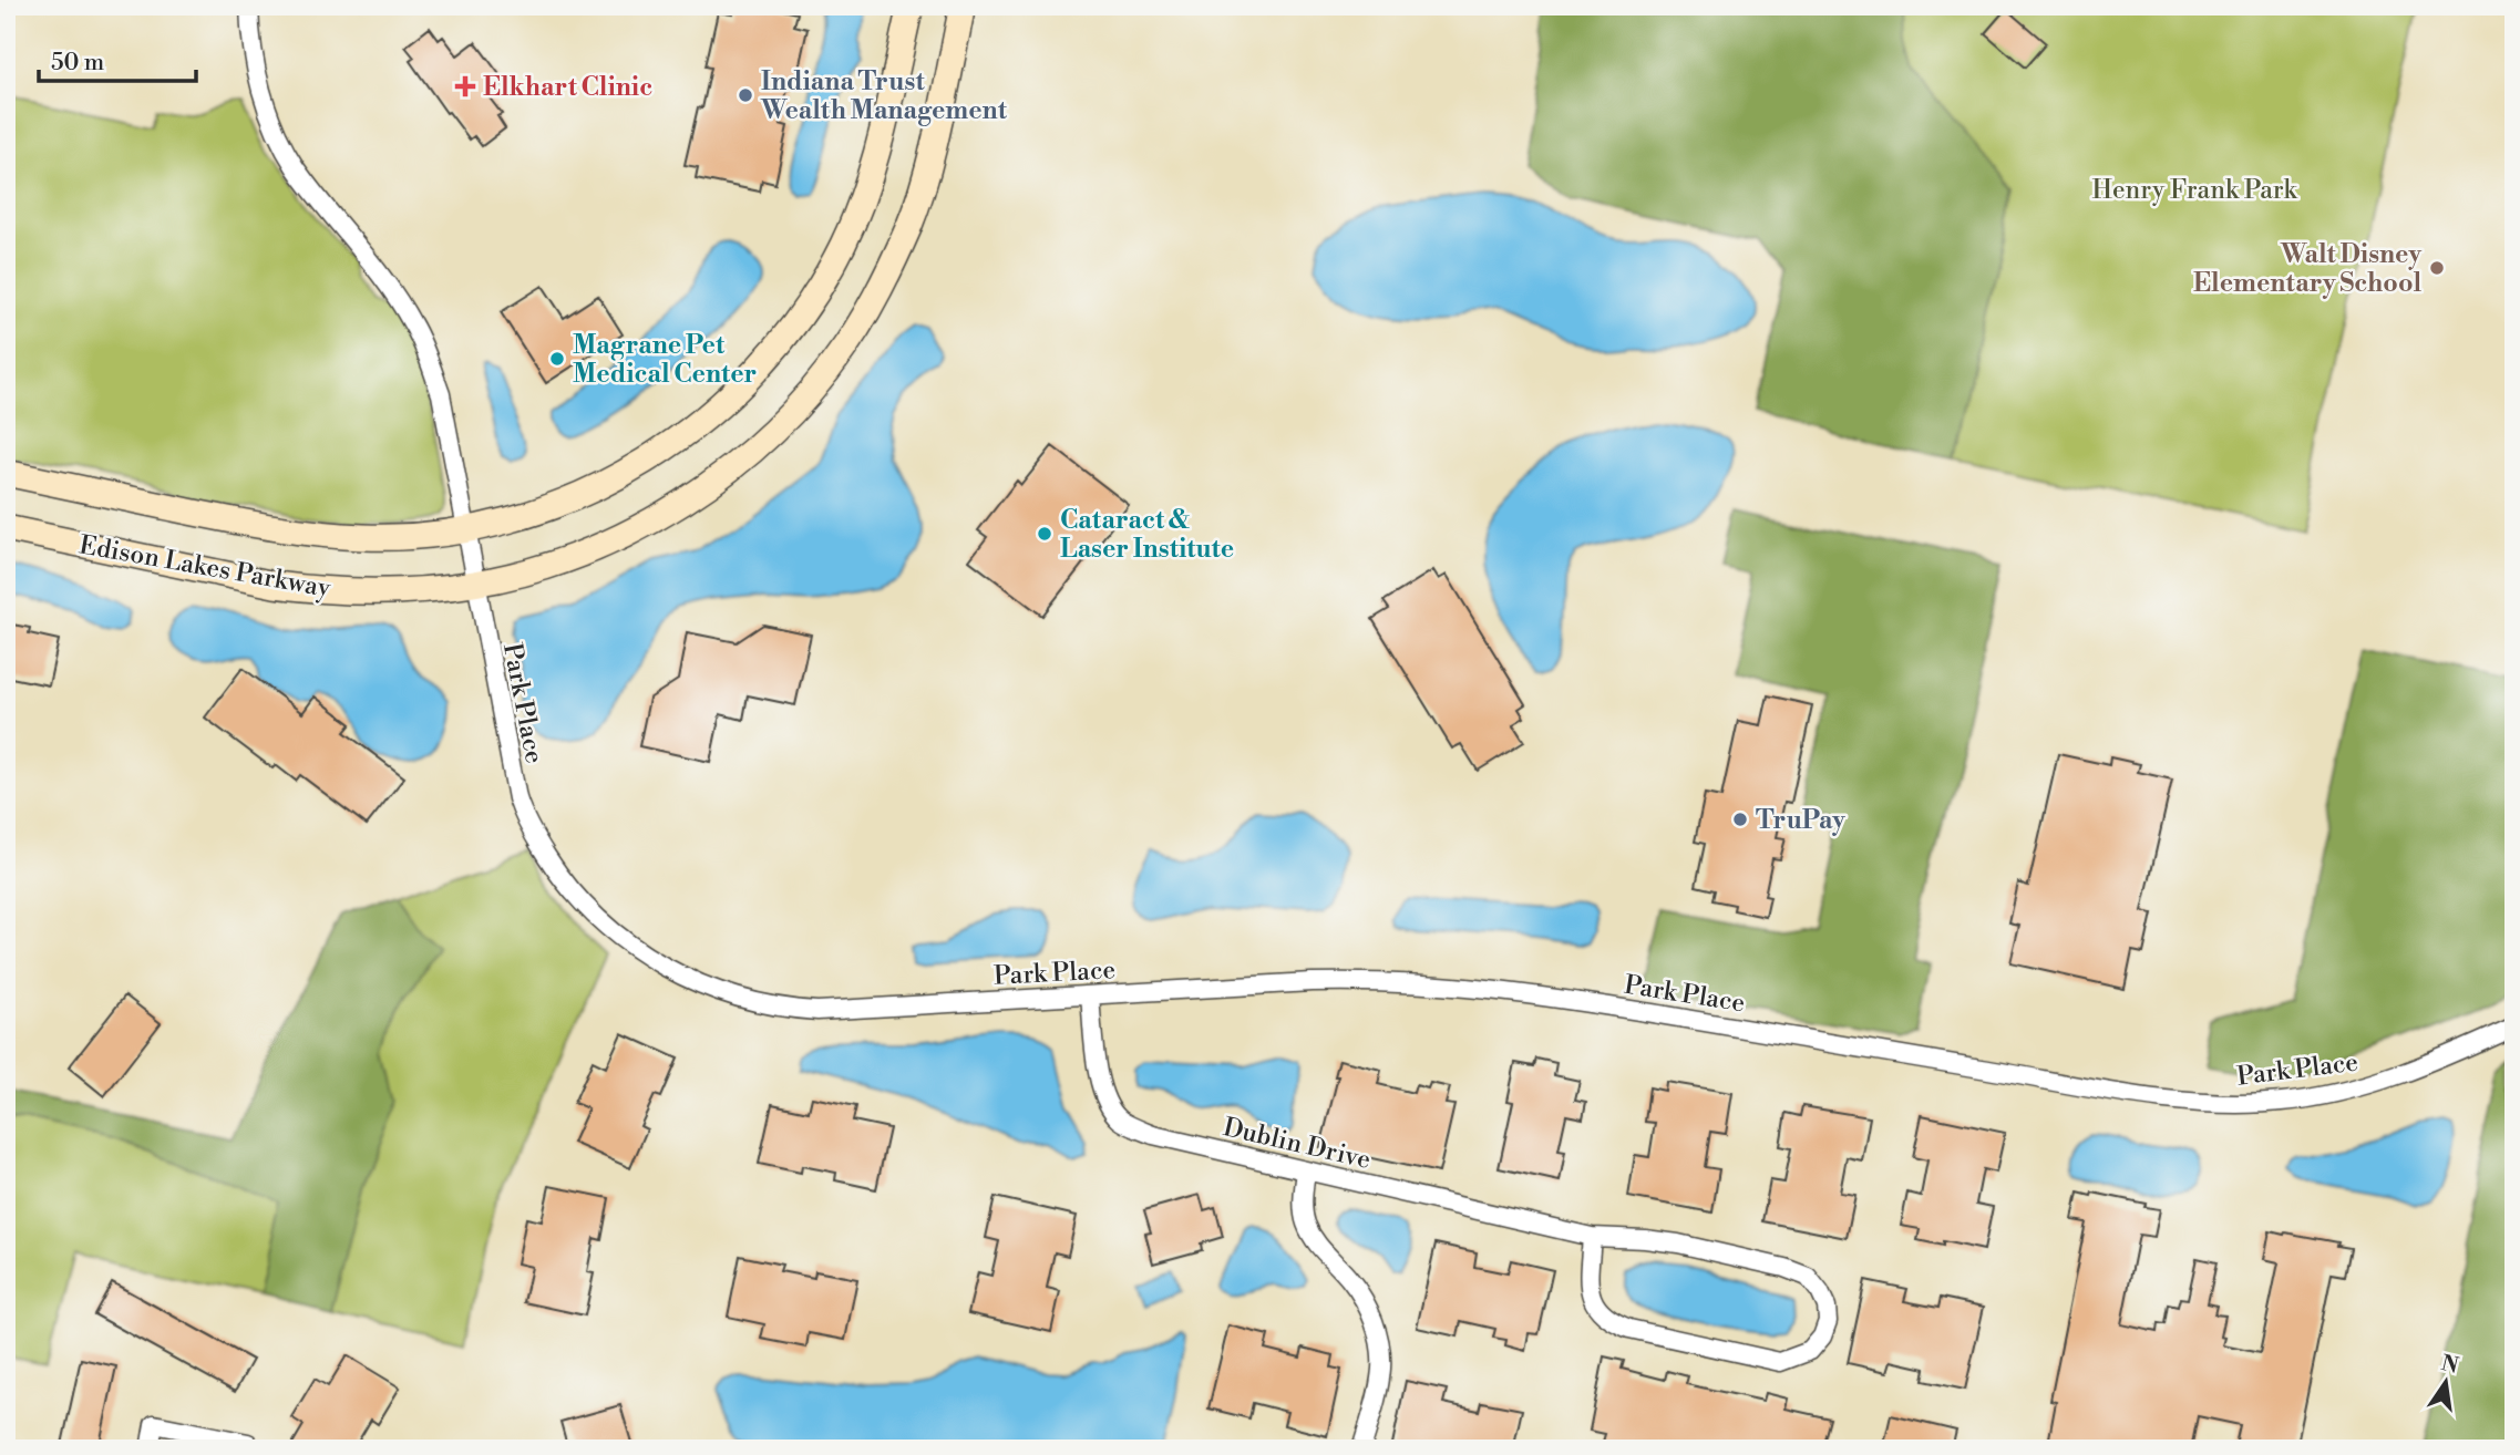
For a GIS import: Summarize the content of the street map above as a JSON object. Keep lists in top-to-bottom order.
{
  "streets": {
    "street": ["Edison Lakes Parkway", "Park Place", "Dublin Drive"]
  },
  "crossings": [
    ["Edison Lakes Parkway", "Park Place"],
    ["Park Place", "Dublin Drive"]
  ],
  "parks": ["Henry Frank Park"],
  "places": {
    "health": ["Elkhart Clinic"],
    "other": [
      "Indiana Trust Wealth Management",
      "Walt Disney Elementary School",
      "Magrane Pet Medical Center",
      "Cataract & Laser Institute",
      "TruPay"
    ]
  },
  "scale_bar": "50 m",
  "north": "top"
}
